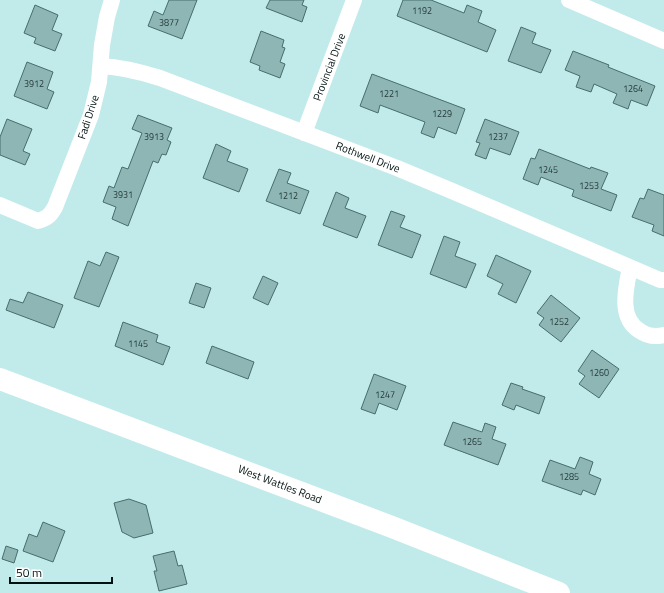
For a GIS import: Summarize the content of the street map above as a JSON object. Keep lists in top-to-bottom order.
{
  "streets": {
    "street": [
      "Provincial Drive",
      "Fadi Drive",
      "Rothwell Drive",
      "West Wattles Road"
    ]
  },
  "crossings": [
    ["Provincial Drive", "Rothwell Drive"],
    ["Fadi Drive", "Rothwell Drive"]
  ],
  "house_numbers": [
    "1192",
    "3877",
    "3912",
    "1264",
    "1221",
    "1229",
    "3913",
    "1237",
    "1245",
    "1253",
    "3931",
    "1212",
    "1252",
    "1145",
    "1260",
    "1247",
    "1265",
    "1285"
  ],
  "scale_bar": "50 m"
}
